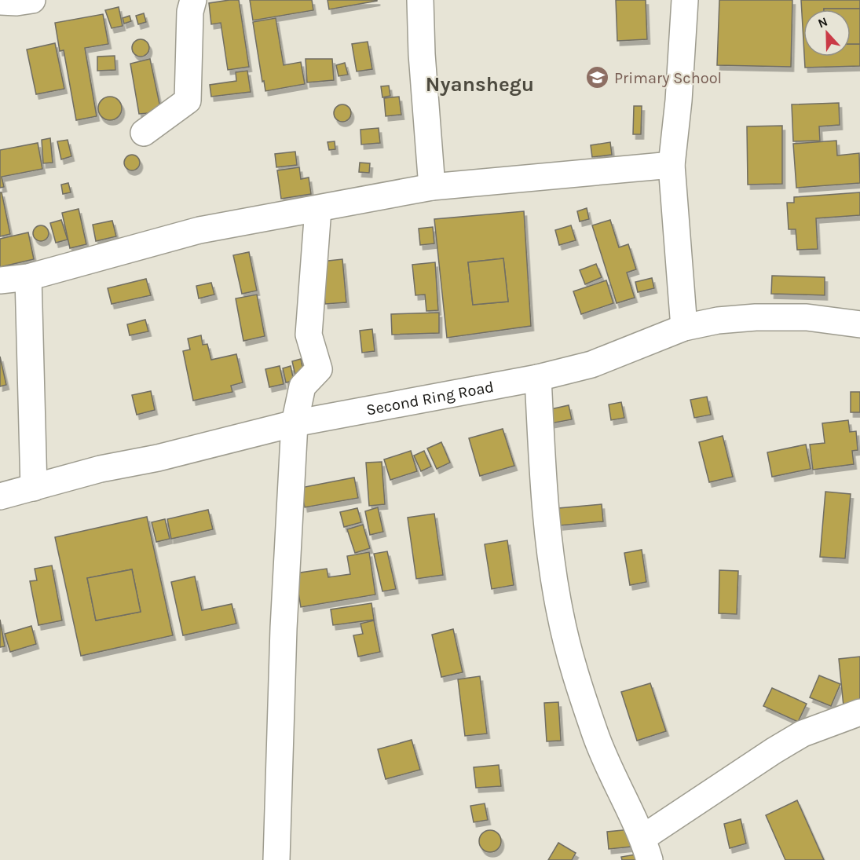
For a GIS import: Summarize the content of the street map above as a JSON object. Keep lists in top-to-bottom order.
{
  "streets": {
    "street": ["Second Ring Road"]
  },
  "districts": ["Nyanshegu"],
  "places": {
    "school or university": ["Primary School"]
  },
  "north": "top"
}
